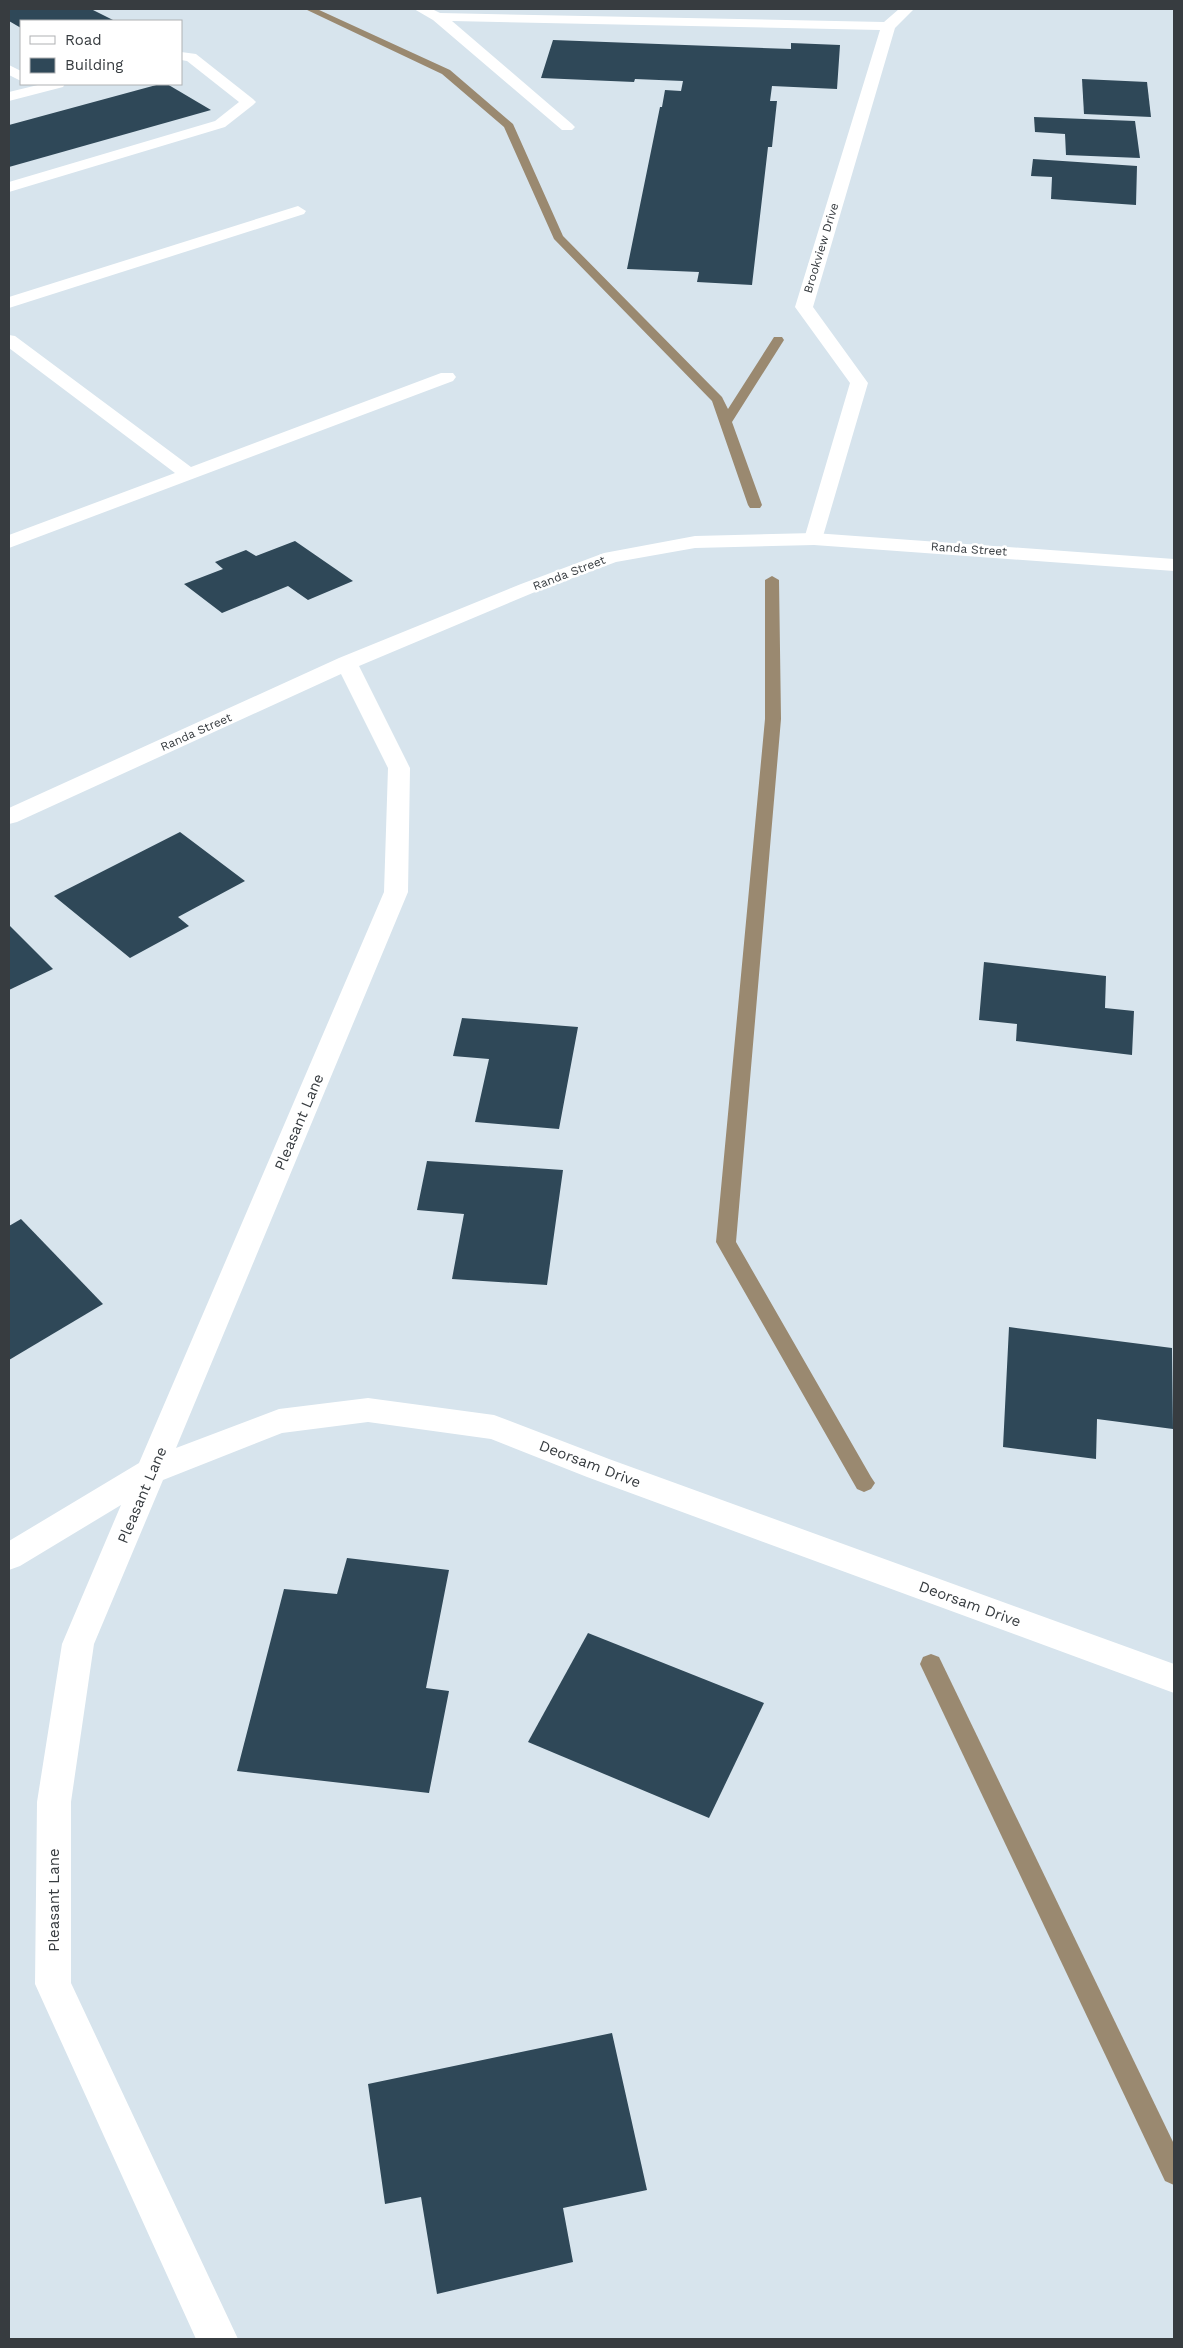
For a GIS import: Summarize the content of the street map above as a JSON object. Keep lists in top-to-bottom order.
{
  "streets": {
    "street": [
      "Brookview Drive",
      "Randa Street",
      "Pleasant Lane",
      "Deorsam Drive"
    ]
  },
  "crossings": [
    ["Brookview Drive", "Randa Street"],
    ["Randa Street", "Pleasant Lane"],
    ["Pleasant Lane", "Deorsam Drive"]
  ],
  "legend": ["Road", "Building"]
}
